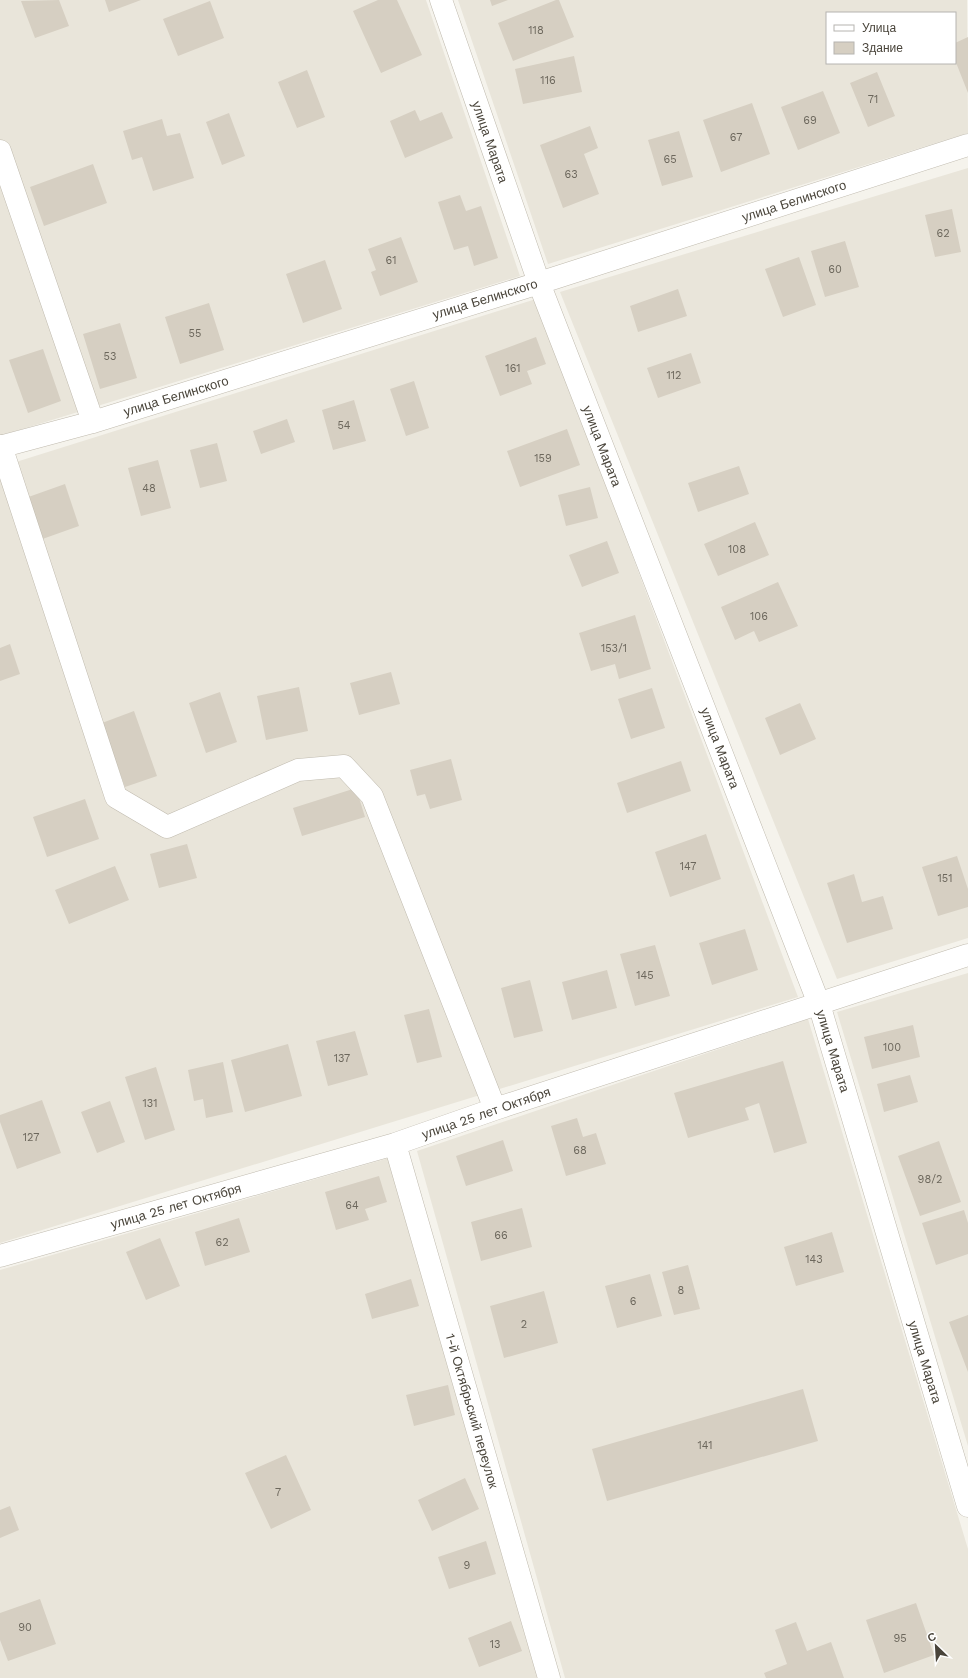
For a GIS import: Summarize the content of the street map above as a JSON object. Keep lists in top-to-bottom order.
{
  "streets": {
    "street": [
      "улица Марата",
      "улица Белинского",
      "улица 25 лет Октября",
      "1-й Октябрьский переулок"
    ]
  },
  "crossings": [
    ["улица Марата", "улица Белинского"],
    ["улица Марата", "улица 25 лет Октября"],
    ["улица 25 лет Октября", "1-й Октябрьский переулок"]
  ],
  "house_numbers": [
    "118",
    "116",
    "71",
    "69",
    "67",
    "65",
    "63",
    "62",
    "61",
    "60",
    "55",
    "53",
    "161",
    "112",
    "54",
    "159",
    "48",
    "108",
    "106",
    "153/1",
    "147",
    "151",
    "145",
    "100",
    "137",
    "131",
    "127",
    "68",
    "98/2",
    "64",
    "66",
    "62",
    "143",
    "8",
    "6",
    "2",
    "141",
    "7",
    "9",
    "90",
    "95",
    "13"
  ],
  "legend": ["Улица", "Здание"],
  "north": "top left"
}
